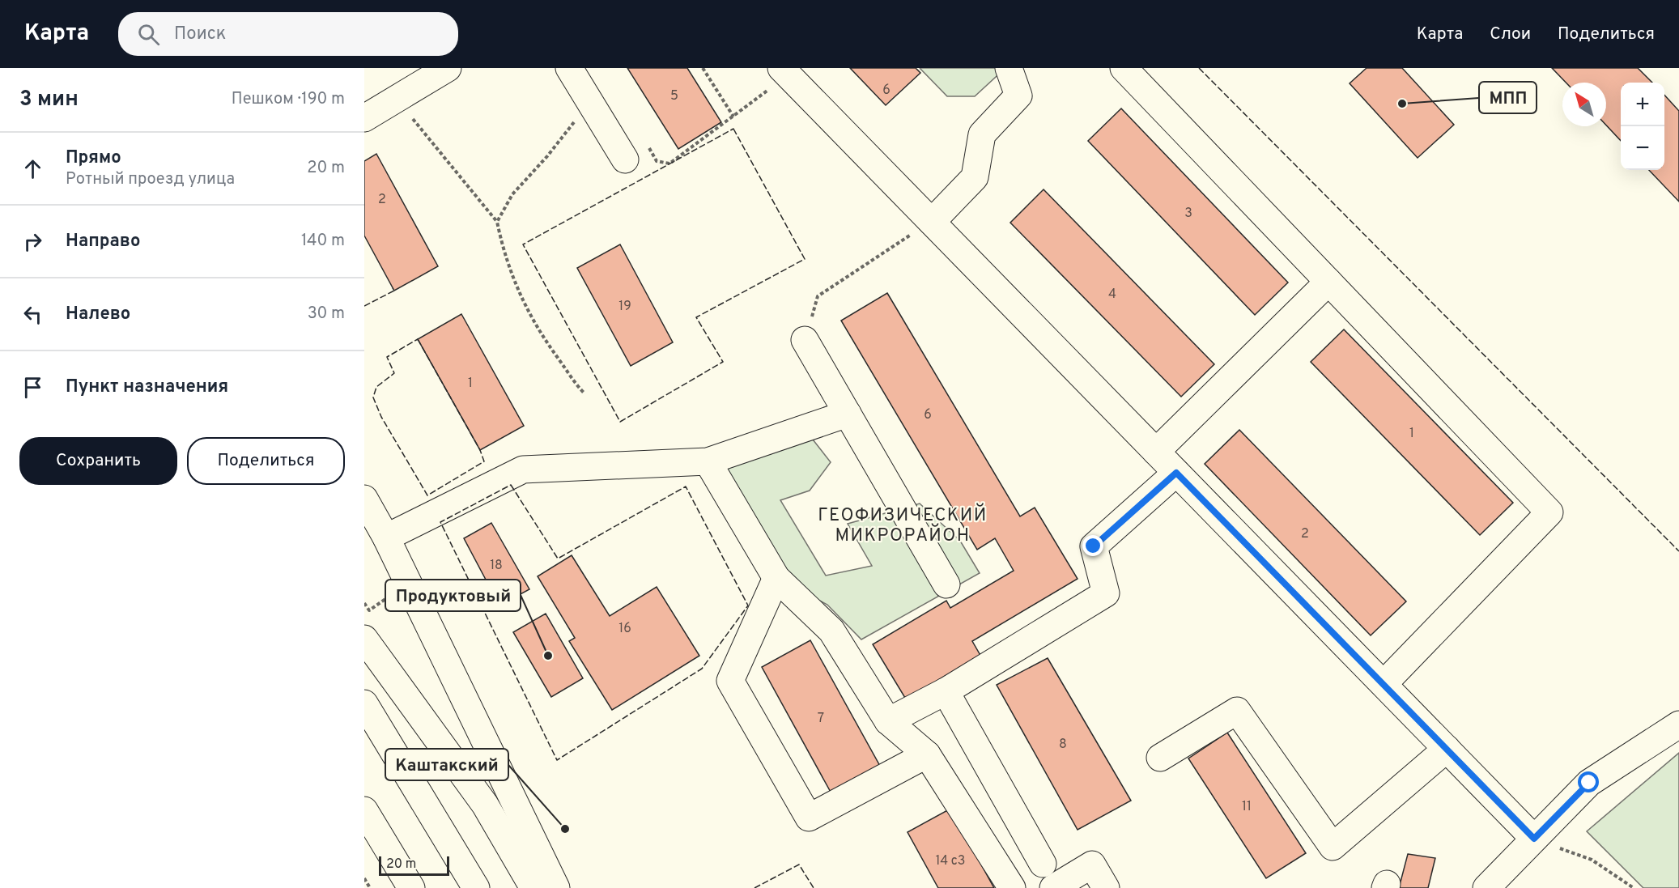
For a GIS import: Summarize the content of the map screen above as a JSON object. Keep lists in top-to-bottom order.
{
  "districts": ["ГЕОФИЗИЧЕСКИЙ МИКРОРАЙОН"],
  "places": ["МПП", "Продуктовый", "Каштакский"],
  "house_numbers": [
    "6",
    "5",
    "2",
    "3",
    "4",
    "19",
    "1",
    "6",
    "1",
    "2",
    "18",
    "16",
    "7",
    "8",
    "11",
    "14 с3"
  ],
  "scale_bar": "20 m",
  "north": "top left",
  "page": {
    "header": "Карта",
    "search": "Поиск",
    "nav": ["Карта", "Слои", "Поделиться"],
    "heading": ["3 мин", "Пешком · 190 m"],
    "map_buttons": ["+", "−"],
    "list": [
      ["Прямо", "Ротный проезд улица", "20 m"],
      ["Направо", "140 m"],
      ["Налево", "30 m"],
      "Пункт назначения"
    ],
    "buttons": ["Сохранить", "Поделиться"],
    "scale": "20 m"
  }
}
